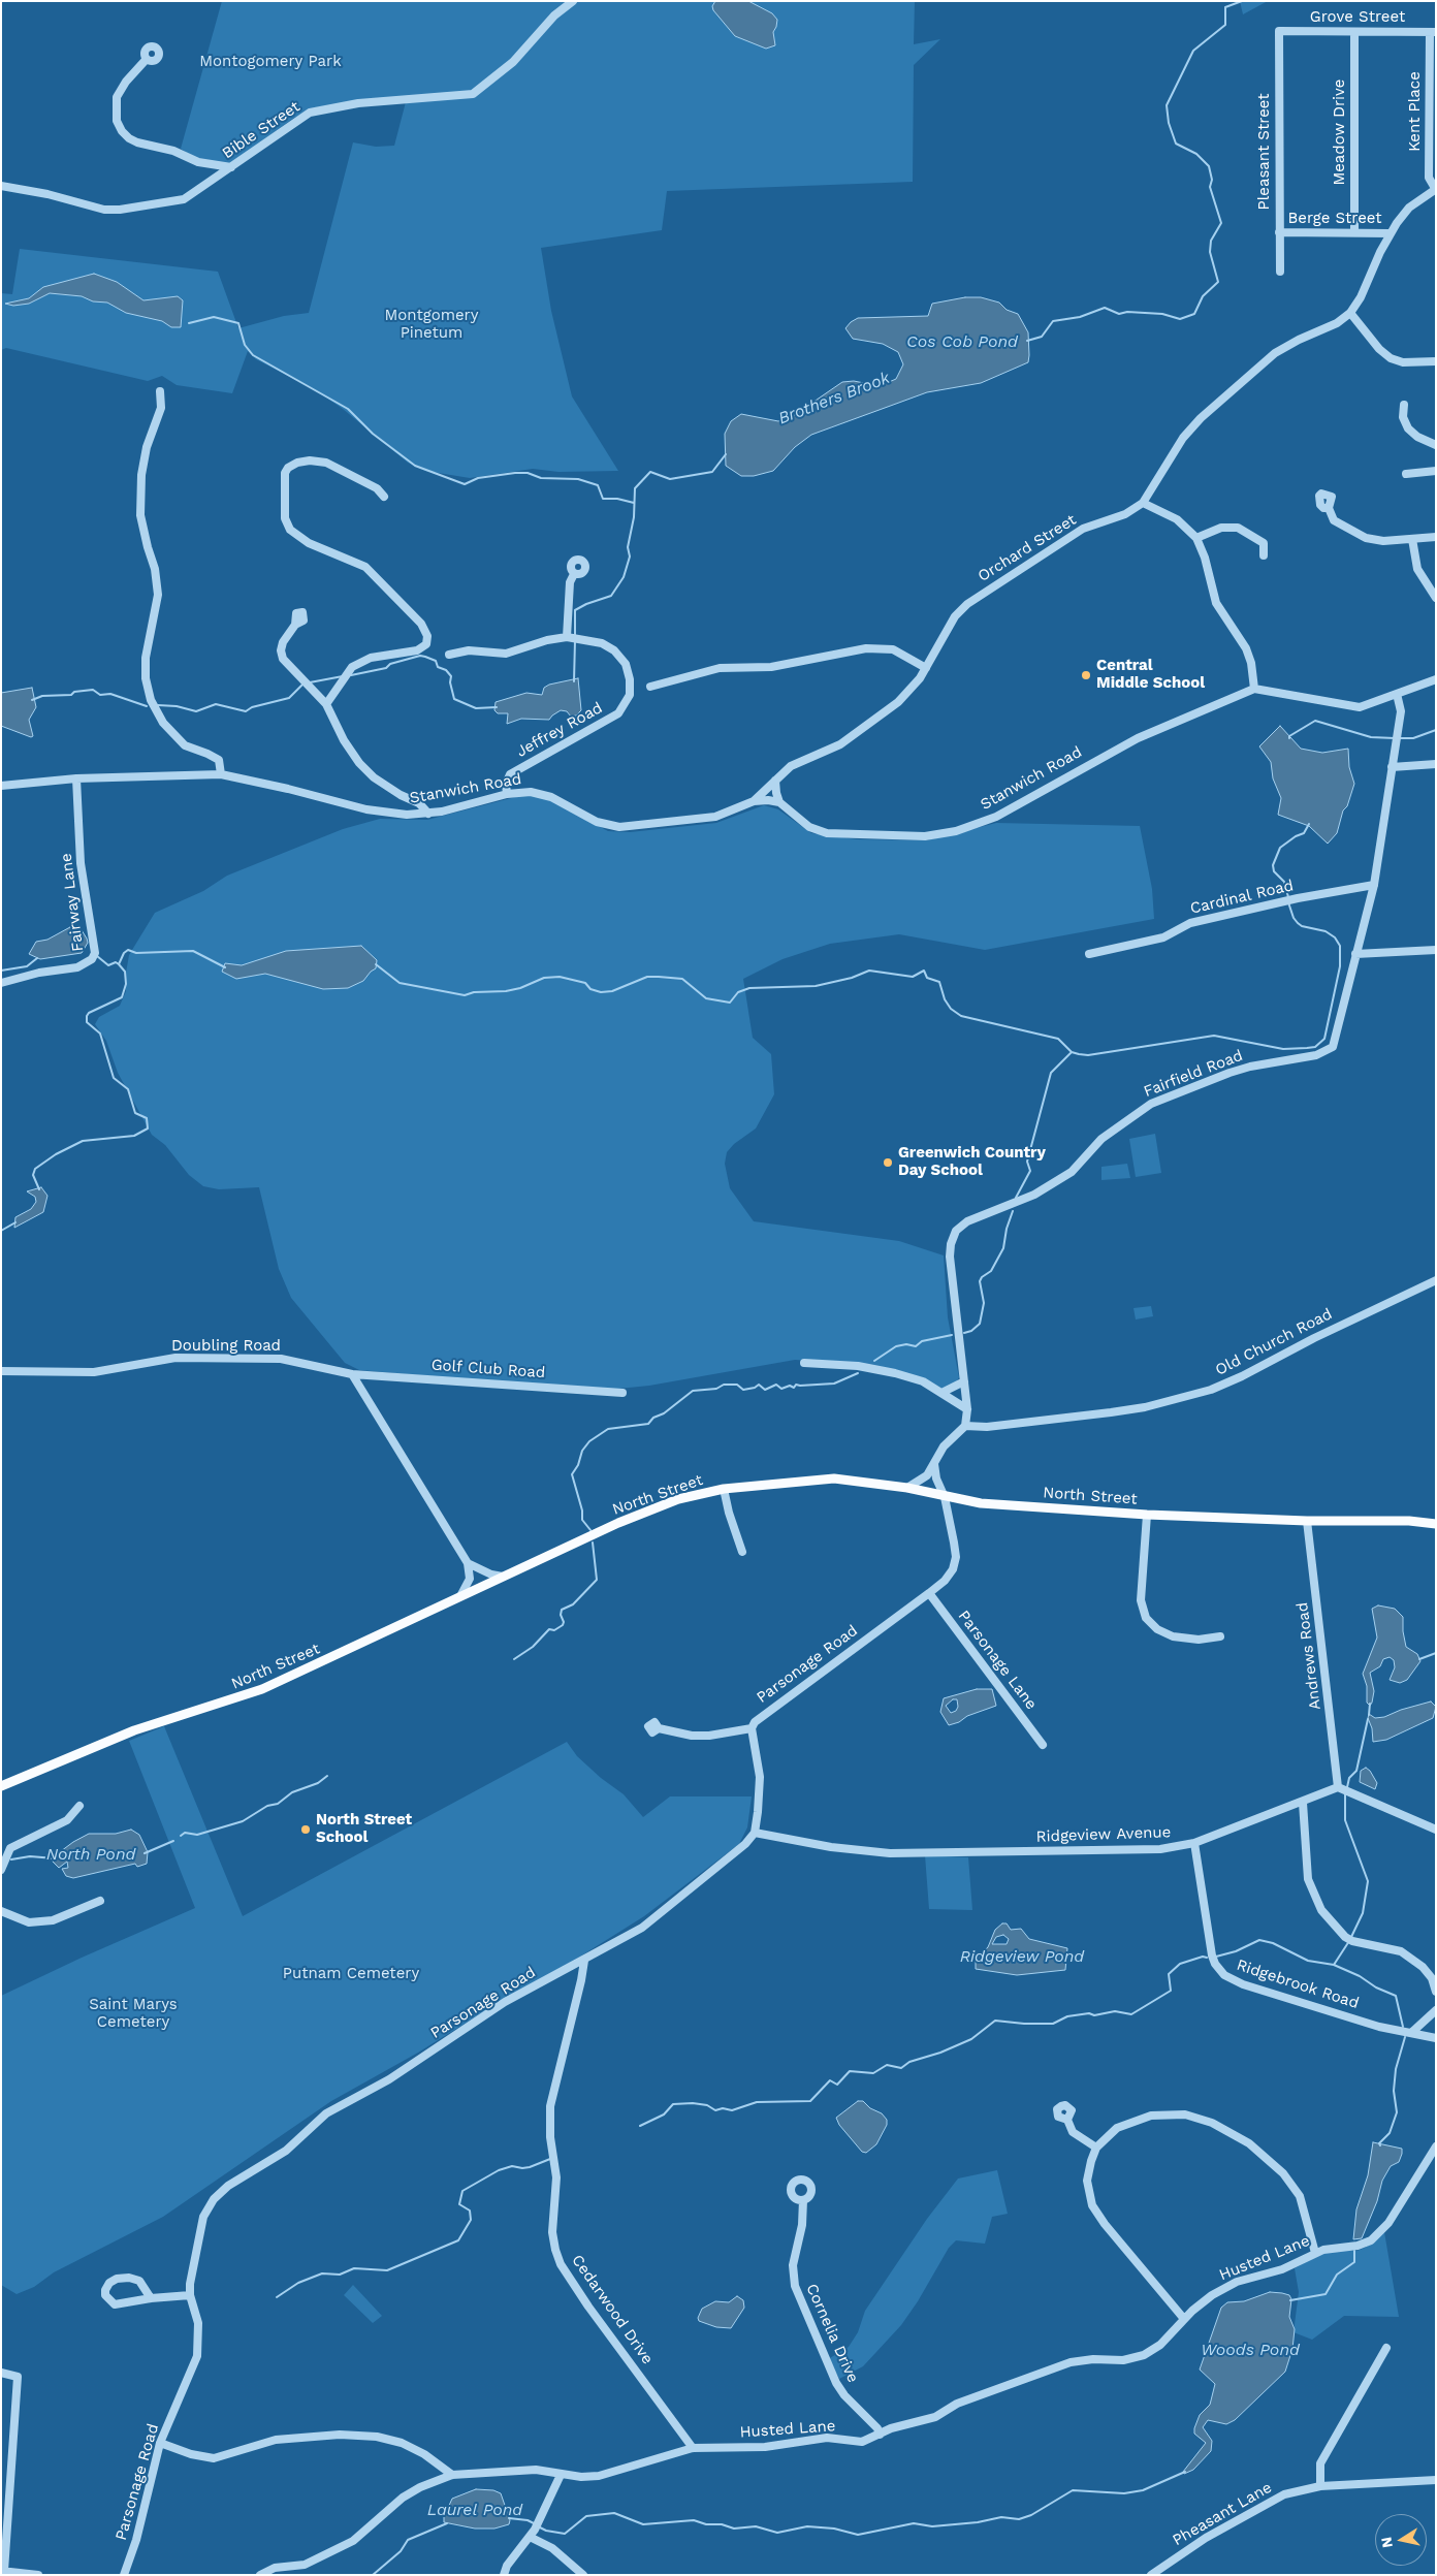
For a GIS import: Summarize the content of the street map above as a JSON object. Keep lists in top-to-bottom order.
{
  "streets": {
    "main road": ["North Street"],
    "street": [
      "Grove Street",
      "Kent Place",
      "Bible Street",
      "Meadow Drive",
      "Pleasant Street",
      "Berge Street",
      "Orchard Street",
      "Jeffrey Road",
      "Stanwich Road",
      "Cardinal Road",
      "Fairway Lane",
      "Fairfield Road",
      "Old Church Road",
      "Doubling Road",
      "Golf Club Road",
      "Andrews Road",
      "Parsonage Lane",
      "Parsonage Road",
      "Ridgeview Avenue",
      "Ridgebrook Road",
      "Husted Lane",
      "Cedarwood Drive",
      "Cornelia Drive",
      "Pheasant Lane"
    ]
  },
  "crossings": [
    ["Grove Street", "Kent Place"],
    ["Grove Street", "Meadow Drive"],
    ["Grove Street", "Pleasant Street"],
    ["Kent Place", "Orchard Street"],
    ["Meadow Drive", "Berge Street"],
    ["Pleasant Street", "Berge Street"],
    ["Berge Street", "Orchard Street"],
    ["Orchard Street", "Stanwich Road"],
    ["Jeffrey Road", "Stanwich Road"],
    ["Stanwich Road", "Fairway Lane"],
    ["Cardinal Road", "Fairfield Road"],
    ["Fairfield Road", "Old Church Road"],
    ["Doubling Road", "Golf Club Road"],
    ["North Street", "Andrews Road"],
    ["North Street", "Parsonage Road"],
    ["Andrews Road", "Ridgeview Avenue"],
    ["Parsonage Lane", "Parsonage Road"],
    ["Parsonage Road", "Ridgeview Avenue"],
    ["Parsonage Road", "Cedarwood Drive"],
    ["Ridgeview Avenue", "Ridgebrook Road"],
    ["Husted Lane", "Cedarwood Drive"],
    ["Husted Lane", "Cornelia Drive"]
  ],
  "water": [
    "Cos Cob Pond",
    "Brothers Brook",
    "North Pond",
    "Ridgeview Pond",
    "Woods Pond",
    "Laurel Pond"
  ],
  "parks": [
    "Montogomery Park",
    "Montgomery Pinetum",
    "Putnam Cemetery",
    "Saint Marys Cemetery"
  ],
  "places": ["Central Middle School", "Greenwich Country Day School", "North Street School"],
  "north": "left"
}
